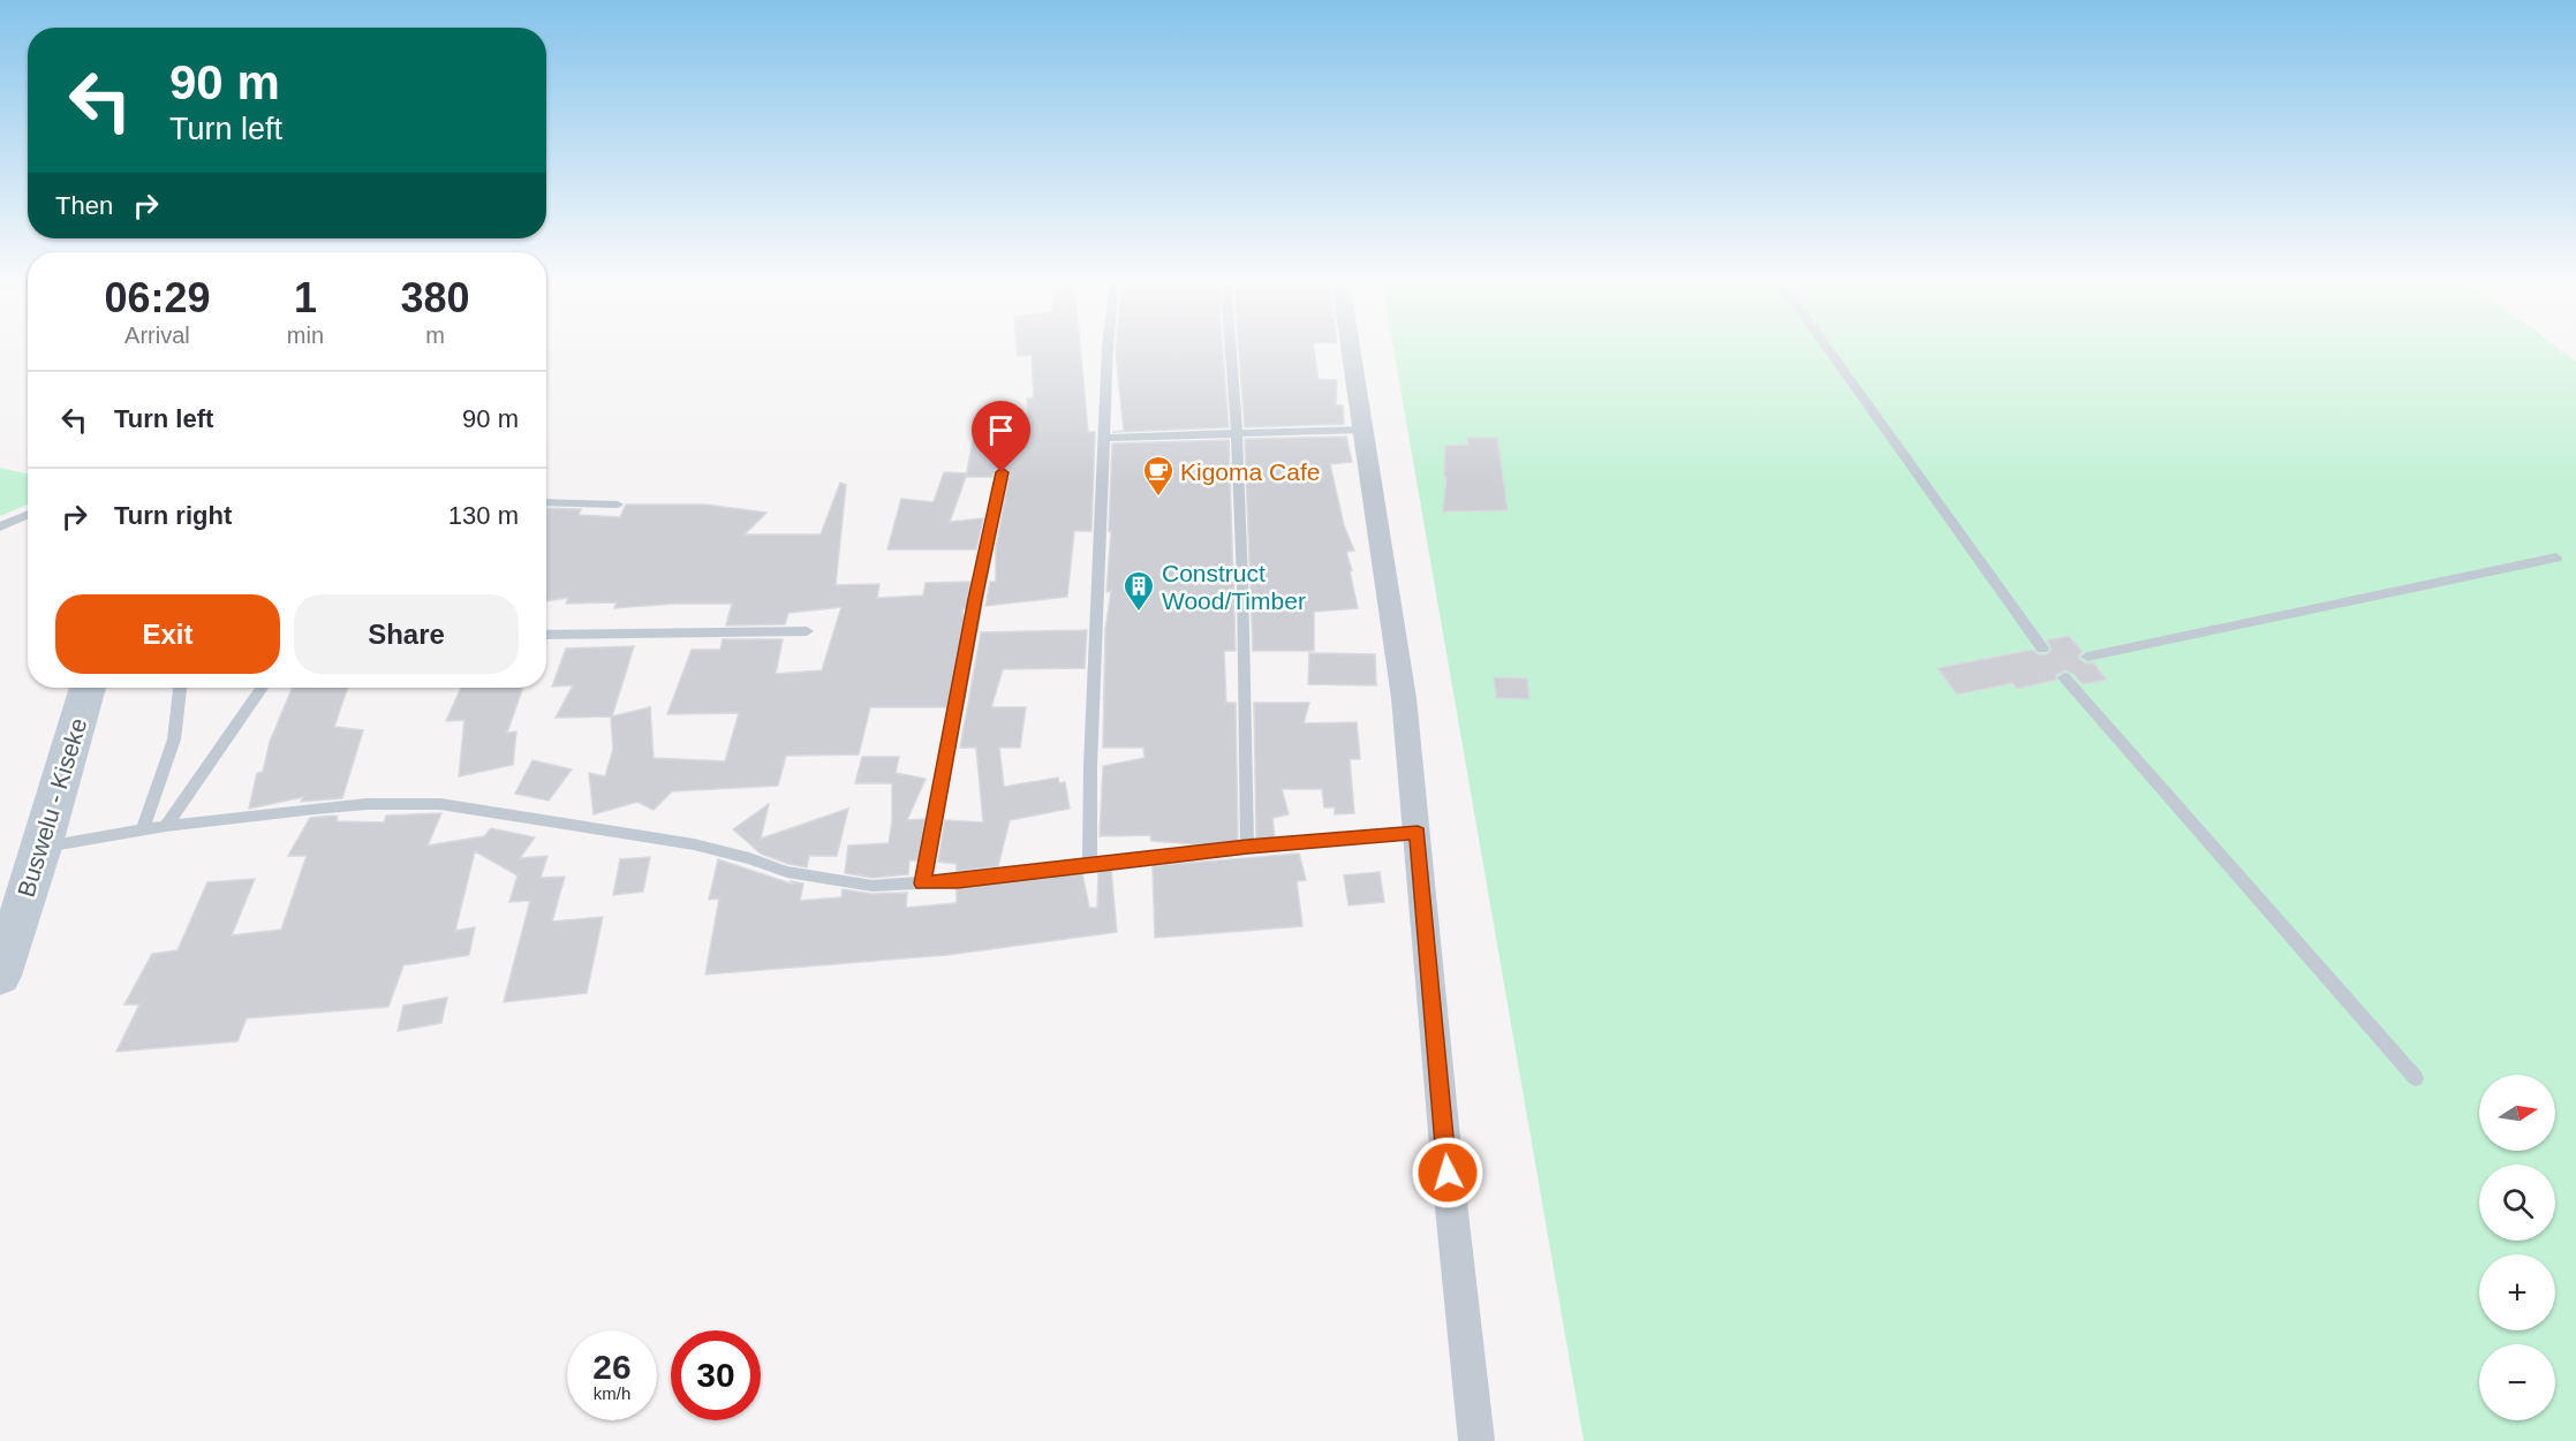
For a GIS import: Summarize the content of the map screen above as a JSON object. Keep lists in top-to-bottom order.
{
  "streets": {
    "main road": ["Buswelu - Kiseke"]
  },
  "places": {
    "cafe": ["Kigoma Cafe"],
    "building": ["Construct Wood/Timber"]
  },
  "north": "right",
  "page": {
    "turn": ["90 m", "Turn left"],
    "then": "Then",
    "eta": [
      "06:29",
      "Arrival",
      "1",
      "min",
      "380",
      "m"
    ],
    "list": [
      {
        "name": "Turn left",
        "value": "90 m"
      },
      {
        "name": "Turn right",
        "value": "130 m"
      }
    ],
    "buttons": ["Exit", "Share"],
    "map_buttons": ["+", "−"],
    "speed": "26 km/h",
    "limit": "30"
  }
}
